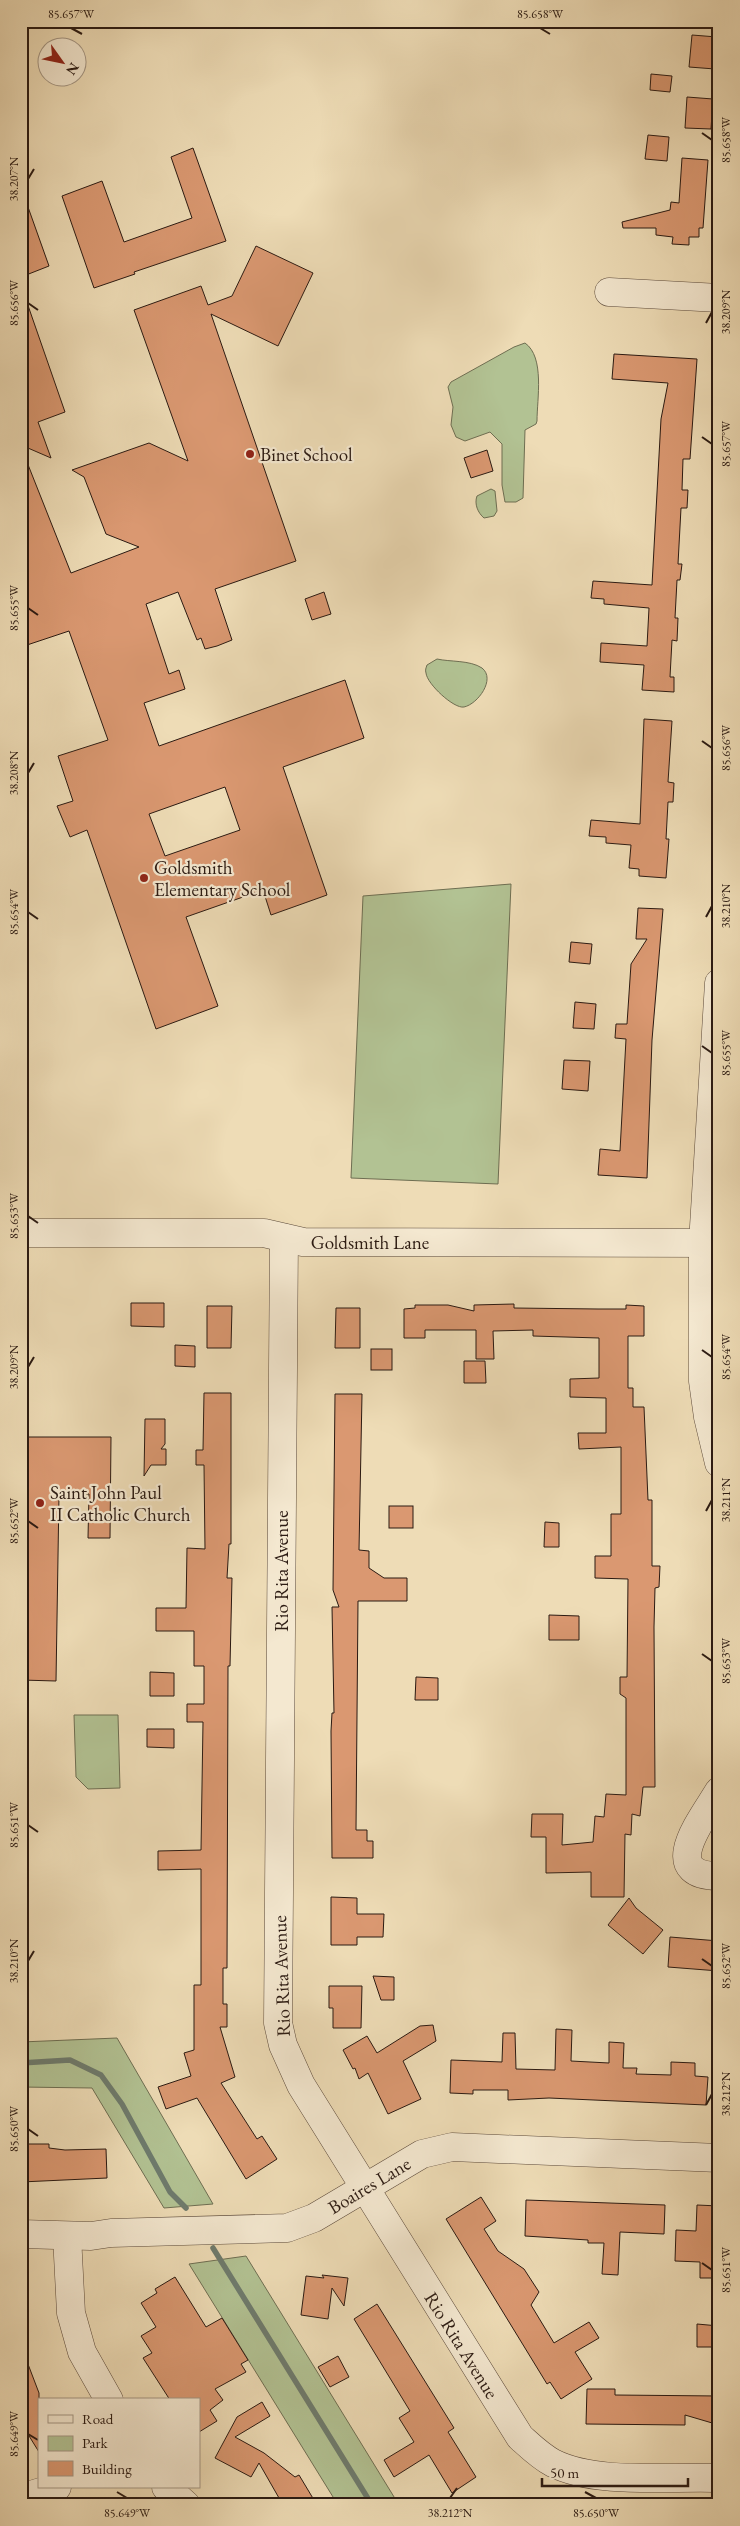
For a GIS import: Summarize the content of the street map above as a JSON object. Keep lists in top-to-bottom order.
{
  "streets": {
    "street": ["Goldsmith Lane", "Rio Rita Avenue", "Boaires Lane"]
  },
  "crossings": [
    ["Goldsmith Lane", "Rio Rita Avenue"],
    ["Rio Rita Avenue", "Boaires Lane"]
  ],
  "places": ["Binet School", "Goldsmith Elementary School", "Saint John Paul II Catholic Church"],
  "legend": ["Road", "Park", "Building"],
  "scale_bar": "50 m",
  "north": "bottom right",
  "coordinates": [
    "85.657°W",
    "85.658°W",
    "38.207°N",
    "85.656°W",
    "38.209°N",
    "85.655°W",
    "38.208°N",
    "38.210°N",
    "85.654°W",
    "85.653°W",
    "38.211°N",
    "85.652°W",
    "85.651°W",
    "38.212°N",
    "85.650°W",
    "85.649°W"
  ]
}
